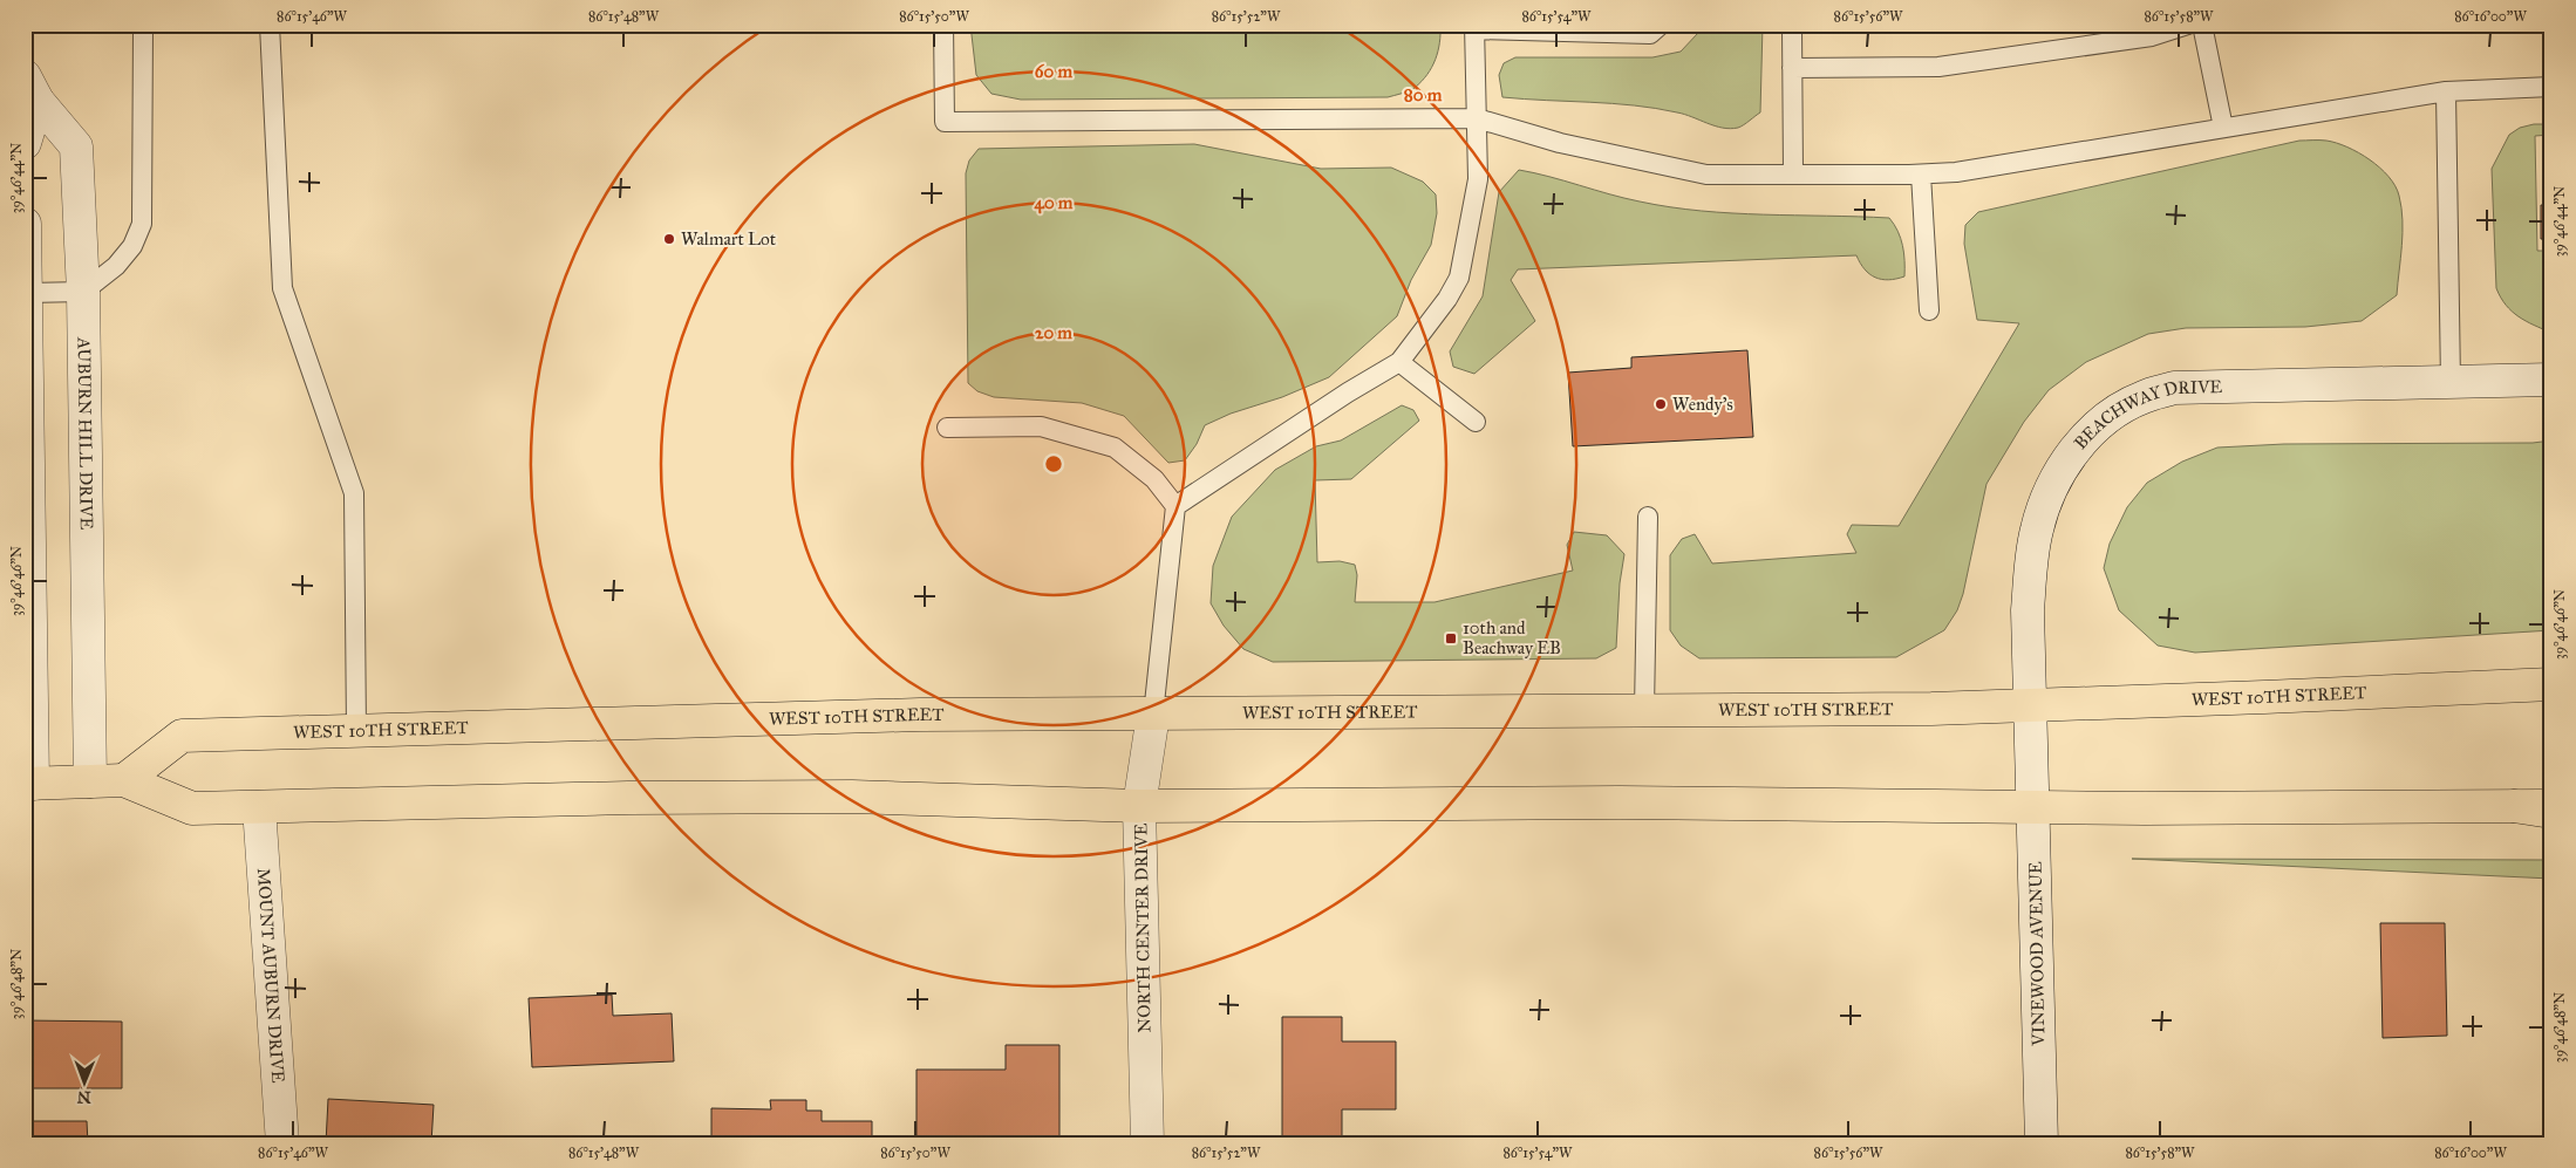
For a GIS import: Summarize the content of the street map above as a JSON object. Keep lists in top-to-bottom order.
{
  "streets": {
    "main road": ["WEST 10TH STREET"],
    "street": [
      "BEACHWAY DRIVE",
      "AUBURN HILL DRIVE",
      "NORTH CENTER DRIVE",
      "VINEWOOD AVENUE",
      "MOUNT AUBURN DRIVE"
    ]
  },
  "crossings": [
    ["BEACHWAY DRIVE", "WEST 10TH STREET"],
    ["BEACHWAY DRIVE", "VINEWOOD AVENUE"],
    ["WEST 10TH STREET", "NORTH CENTER DRIVE"]
  ],
  "places": {
    "other": ["Walmart Lot", "Wendy's"],
    "transit": ["10th and Beachway EB"]
  },
  "north": "bottom",
  "coordinates": [
    "86°15'46\"W",
    "86°15'48\"W",
    "86°15'50\"W",
    "86°15'52\"W",
    "86°15'54\"W",
    "86°15'56\"W",
    "86°15'58\"W",
    "86°16'00\"W",
    "39°46'44\"N",
    "39°46'46\"N",
    "39°46'48\"N"
  ],
  "rings": [
    "60 m",
    "80 m",
    "40 m",
    "20 m"
  ]
}
